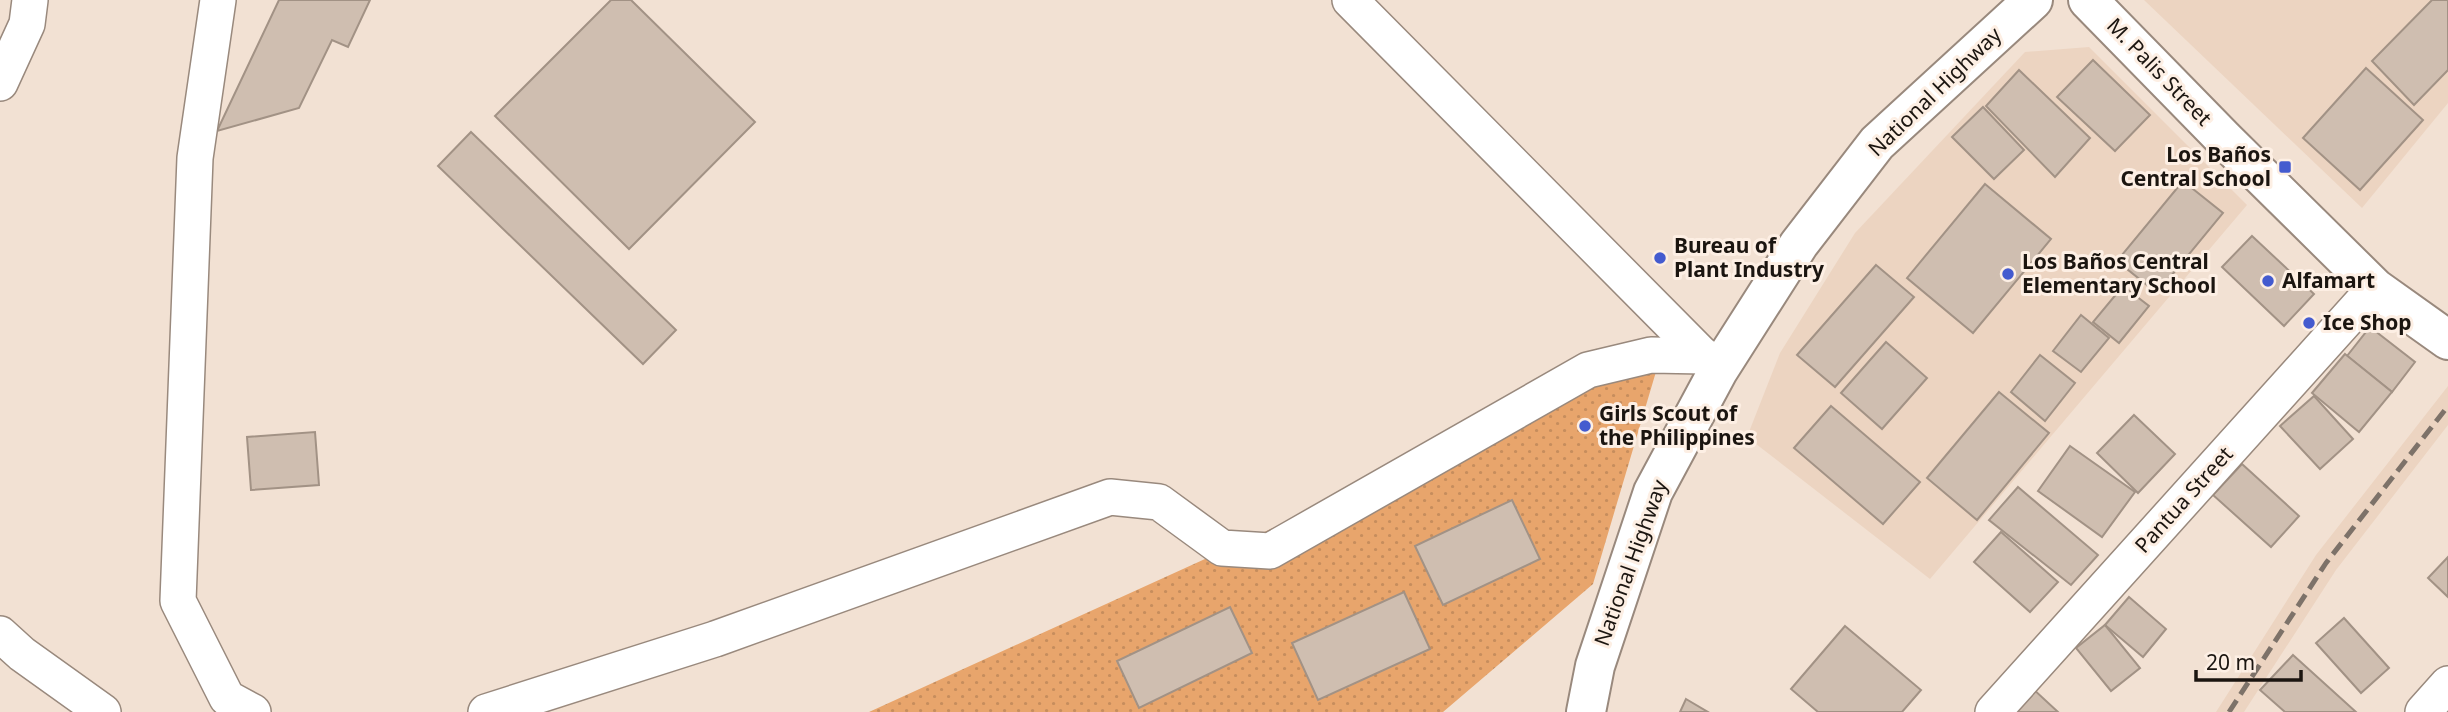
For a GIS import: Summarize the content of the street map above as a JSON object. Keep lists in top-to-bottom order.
{
  "streets": {
    "main road": ["M. Palis Street", "National Highway"],
    "street": ["Pantua Street"]
  },
  "crossings": [
    ["M. Palis Street", "Pantua Street"]
  ],
  "places": {
    "transit": ["Los Baños Central School"],
    "other": [
      "Bureau of Plant Industry",
      "Los Baños Central Elementary School",
      "Alfamart",
      "Ice Shop",
      "Girls Scout of the Philippines"
    ]
  },
  "scale_bar": "20 m"
}
